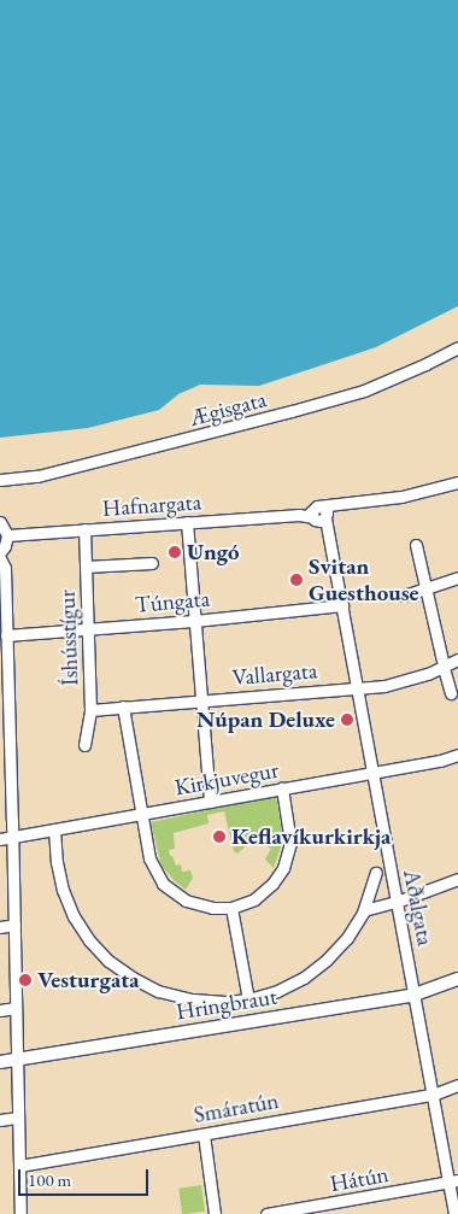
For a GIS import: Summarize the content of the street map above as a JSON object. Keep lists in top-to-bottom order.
{
  "streets": {
    "main road": ["Hringbraut"],
    "street": [
      "Ægisgata",
      "Hafnargata",
      "Túngata",
      "Íshússtígur",
      "Vallargata",
      "Kirkjuvegur",
      "Aðalgata",
      "Smáratún",
      "Hátún"
    ]
  },
  "crossings": [
    ["Hafnargata", "Íshússtígur"],
    ["Hafnargata", "Aðalgata"],
    ["Túngata", "Íshússtígur"],
    ["Túngata", "Aðalgata"],
    ["Íshússtígur", "Vallargata"],
    ["Vallargata", "Aðalgata"],
    ["Kirkjuvegur", "Aðalgata"],
    ["Aðalgata", "Hringbraut"],
    ["Aðalgata", "Smáratún"],
    ["Aðalgata", "Hátún"]
  ],
  "places": [
    "Ungó",
    "Svitan Guesthouse",
    "Núpan Deluxe",
    "Keflavíkurkirkja",
    "Vesturgata"
  ],
  "scale_bar": "100 m"
}
